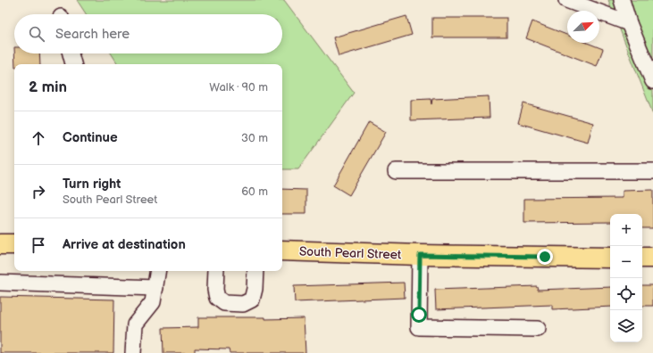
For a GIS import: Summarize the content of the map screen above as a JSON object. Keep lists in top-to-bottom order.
{
  "streets": {
    "main road": ["South Pearl Street"]
  },
  "north": "top right",
  "page": {
    "search": "Search here",
    "heading": ["2 min", "Walk · 90 m"],
    "list": [
      ["Continue", "30 m"],
      ["Turn right", "South Pearl Street", "60 m"],
      "Arrive at destination"
    ],
    "map_buttons": ["+", "−"]
  }
}
